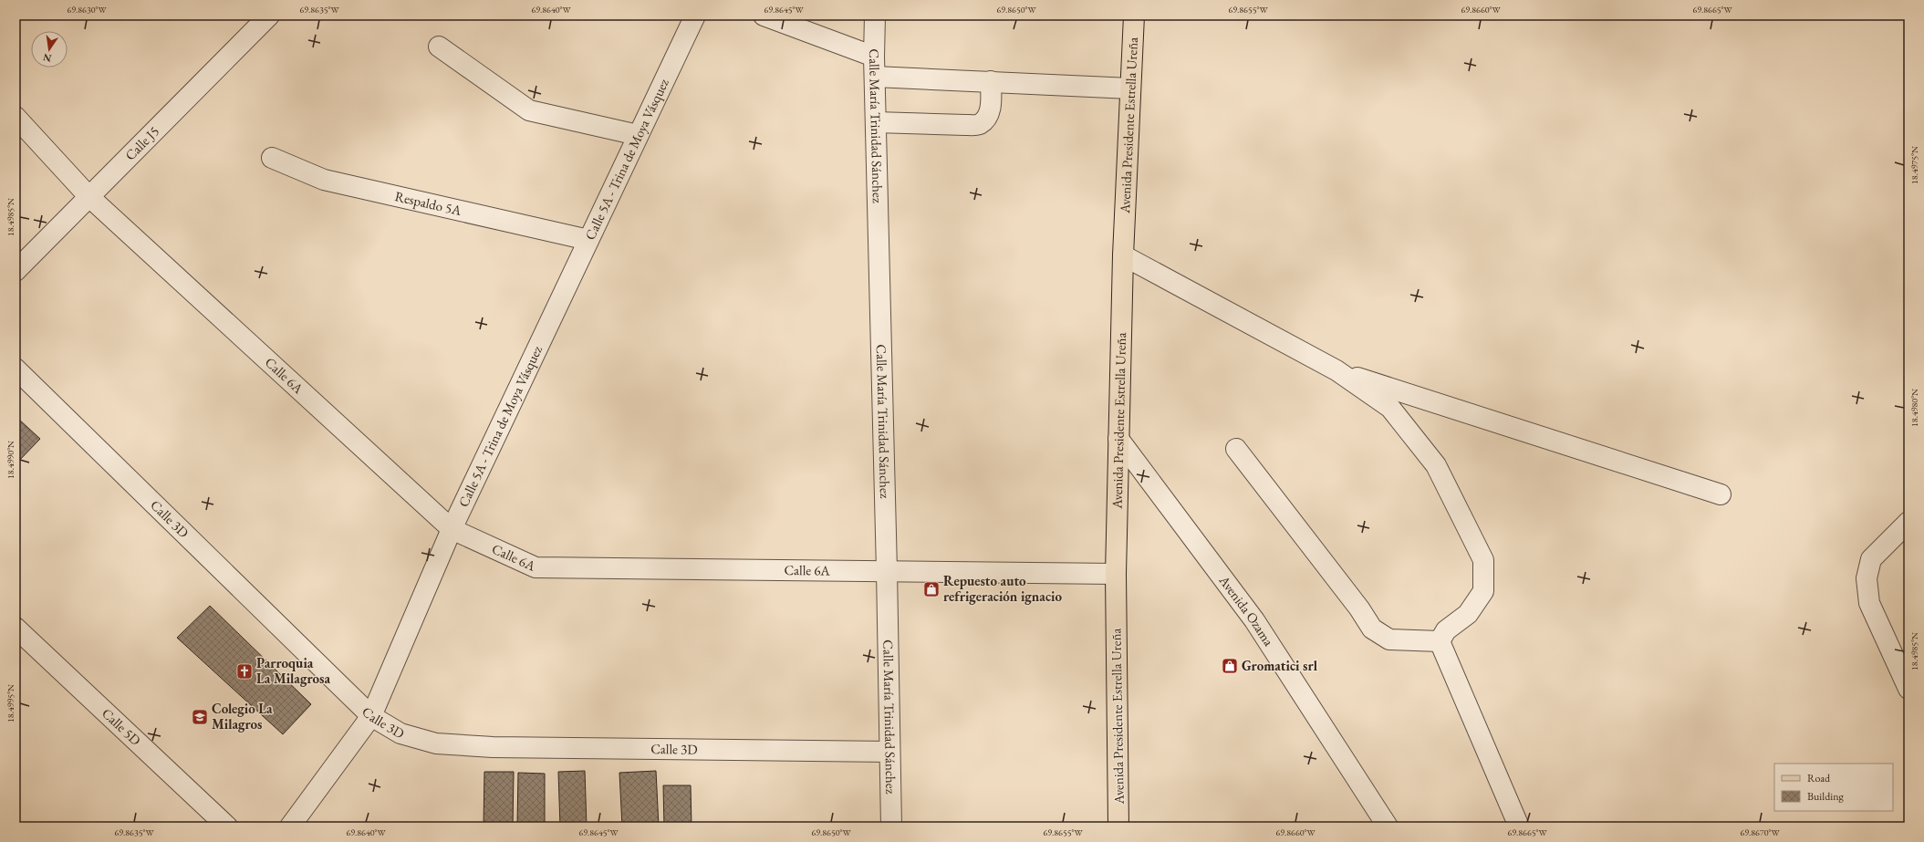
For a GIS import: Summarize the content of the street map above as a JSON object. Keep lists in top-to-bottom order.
{
  "streets": {
    "main road": ["Avenida Presidente Estrella Ureña"],
    "street": [
      "Calle María Trinidad Sánchez",
      "Calle J5",
      "Calle 5A - Trina de Moya Vásquez",
      "Respaldo 5A",
      "Calle 6A",
      "Calle 3D",
      "Avenida Ozama",
      "Calle 5D"
    ]
  },
  "crossings": [
    ["Calle María Trinidad Sánchez", "Calle 6A"],
    ["Calle María Trinidad Sánchez", "Calle 3D"],
    ["Avenida Presidente Estrella Ureña", "Calle 6A"],
    ["Avenida Presidente Estrella Ureña", "Avenida Ozama"],
    ["Calle J5", "Calle 6A"],
    ["Calle 5A - Trina de Moya Vásquez", "Respaldo 5A"],
    ["Calle 5A - Trina de Moya Vásquez", "Calle 6A"],
    ["Calle 5A - Trina de Moya Vásquez", "Calle 3D"]
  ],
  "places": {
    "shop": ["Repuesto auto refrigeración ignacio", "Gromatici srl"],
    "church": ["Parroquia La Milagrosa"],
    "school or university": ["Colegio La Milagros"]
  },
  "legend": ["Road", "Building"],
  "north": "bottom",
  "coordinates": [
    "69.8630°W",
    "69.8635°W",
    "69.8640°W",
    "69.8645°W",
    "69.8650°W",
    "69.8655°W",
    "69.8660°W",
    "69.8665°W",
    "18.4975°N",
    "18.4985°N",
    "18.4980°N",
    "18.4990°N",
    "18.4995°N",
    "69.8670°W"
  ]
}
